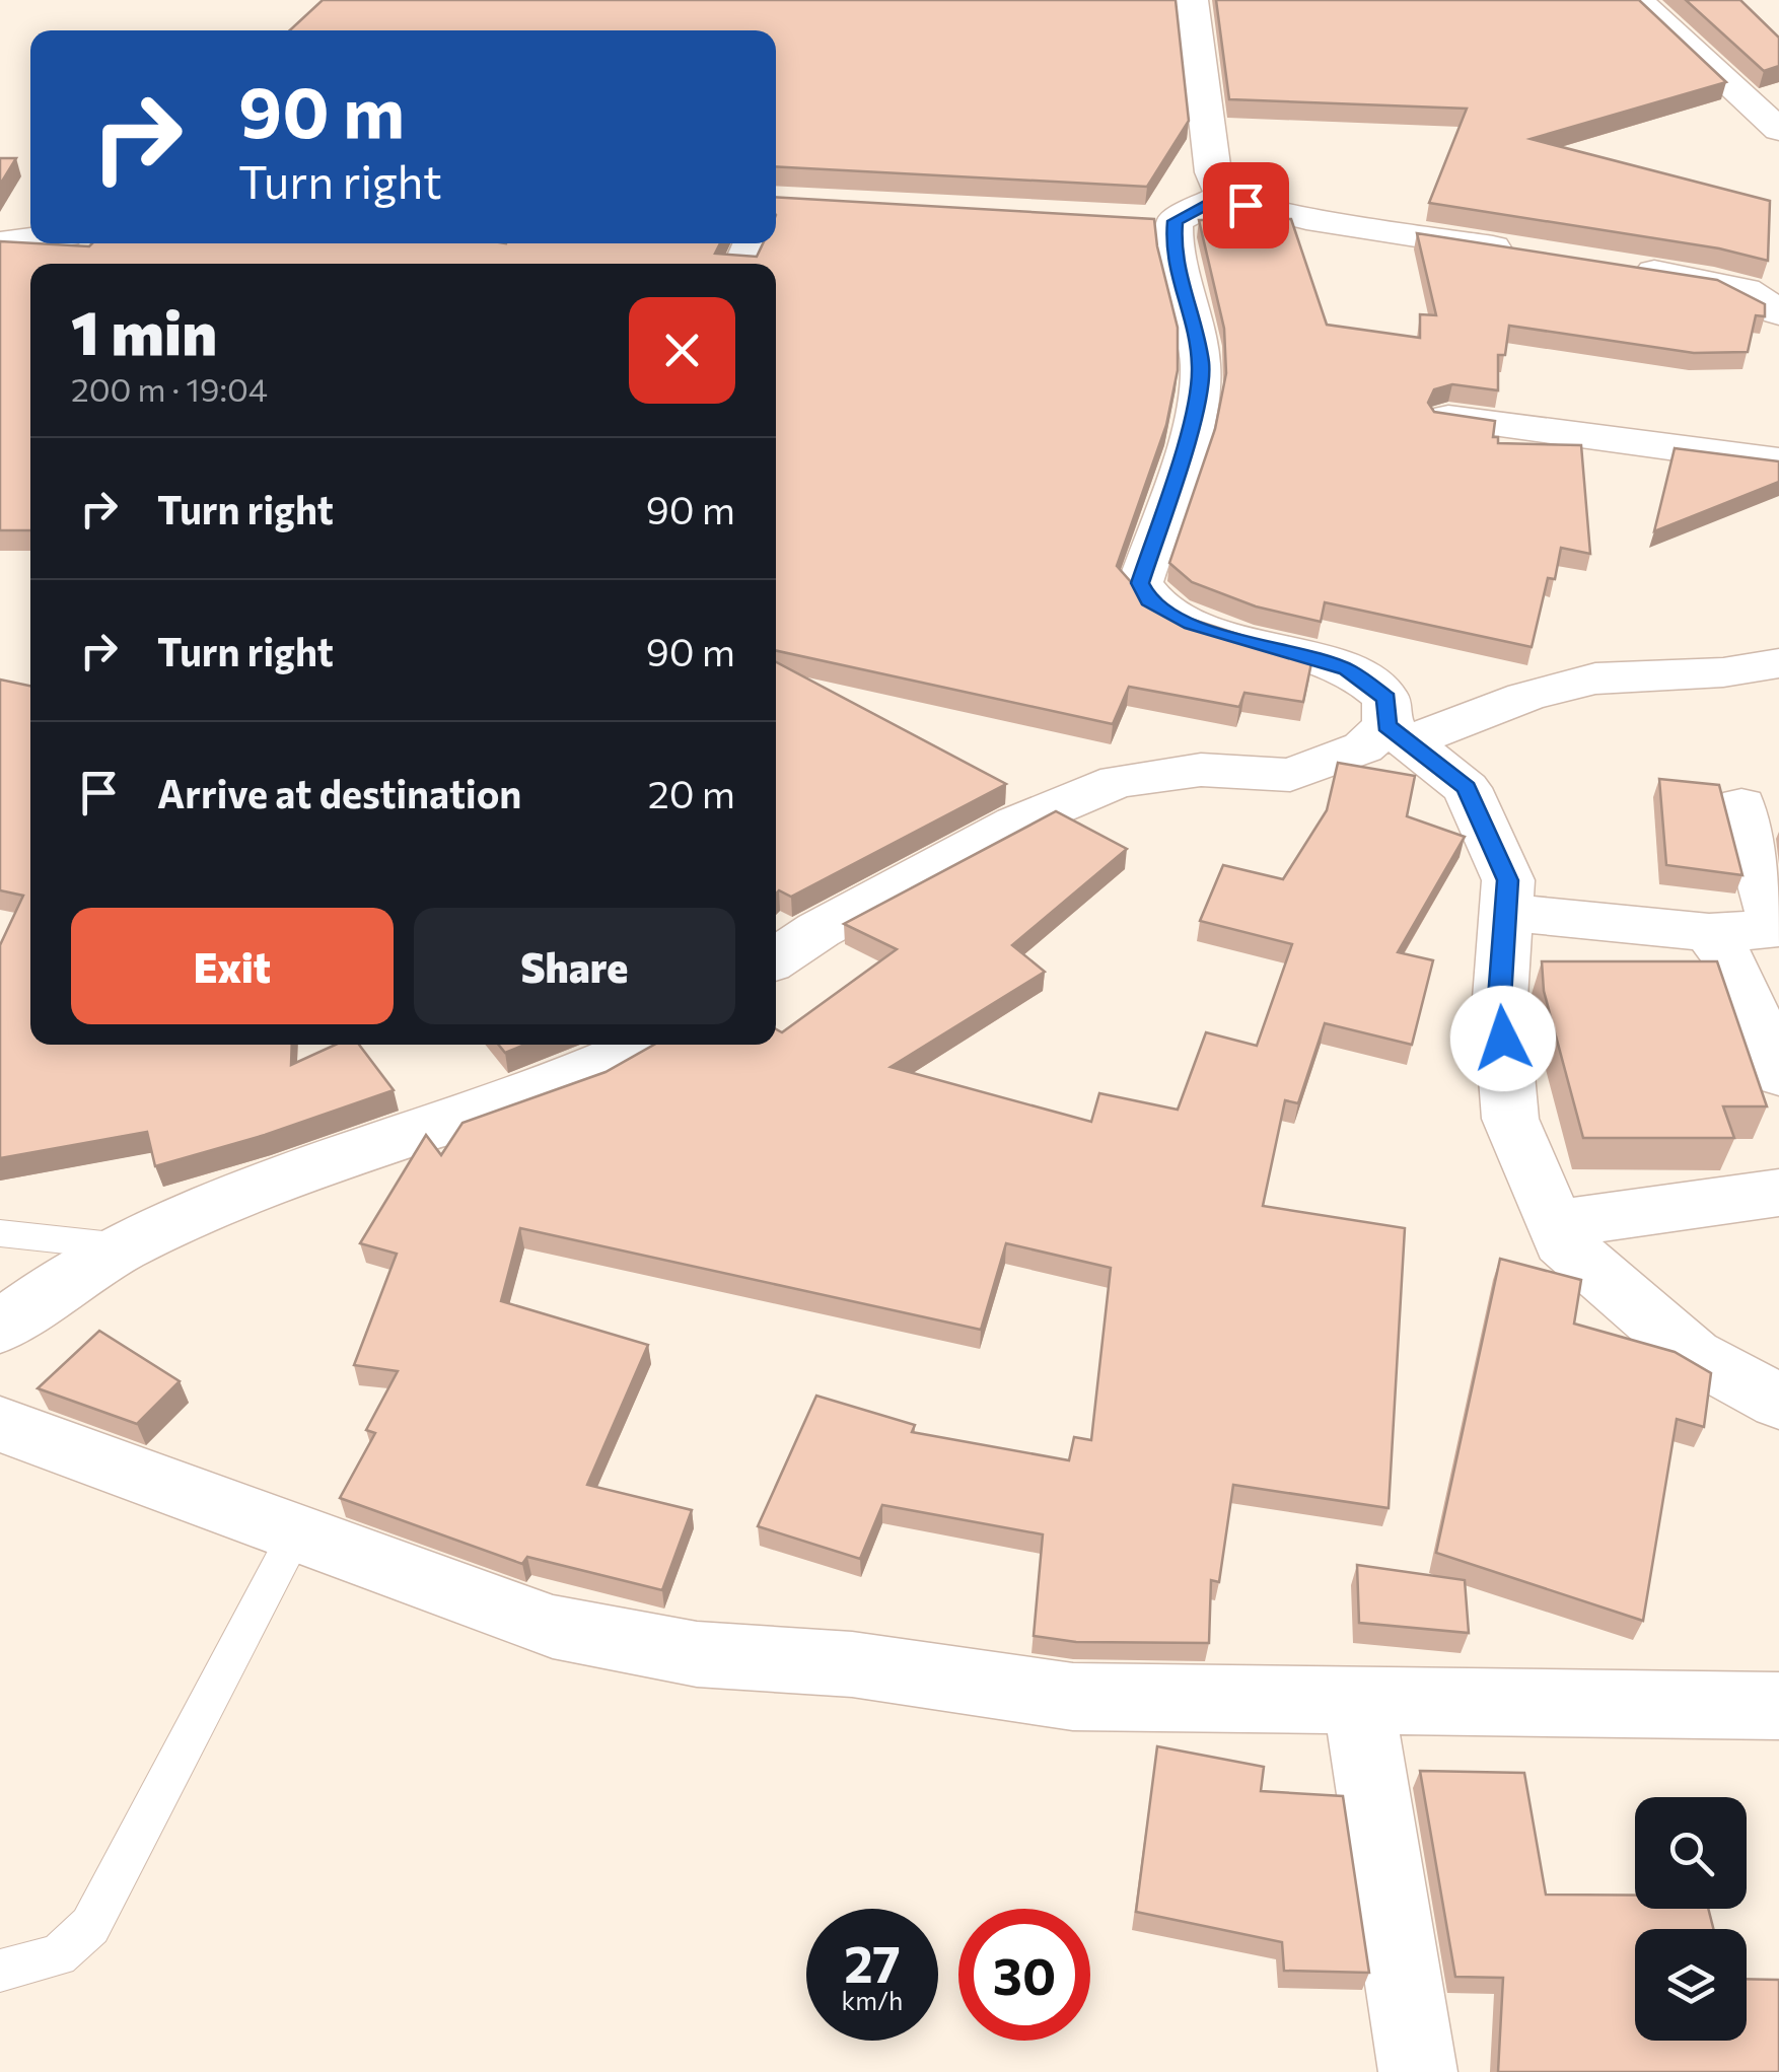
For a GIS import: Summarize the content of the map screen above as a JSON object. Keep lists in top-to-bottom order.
{
  "page": {
    "turn": ["90 m", "Turn right"],
    "heading": ["1 min", "200 m · 19:04"],
    "list": [
      {
        "name": "Turn right",
        "value": "90 m"
      },
      {
        "name": "Turn right",
        "value": "90 m"
      },
      {
        "name": "Arrive at destination",
        "value": "20 m"
      }
    ],
    "buttons": ["Exit", "Share"],
    "speed": "27 km/h",
    "limit": "30"
  }
}
